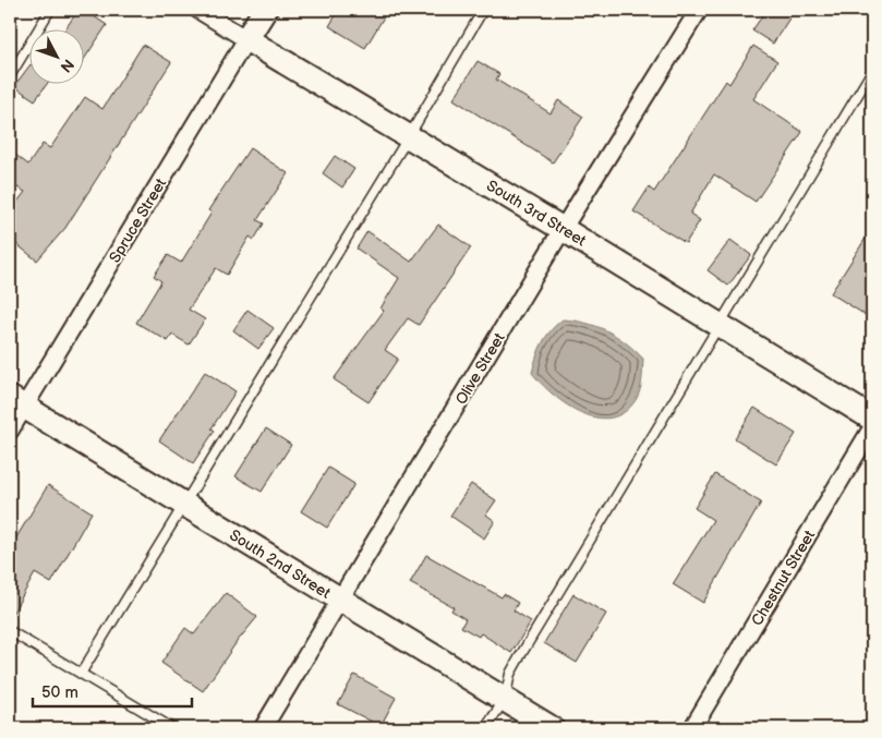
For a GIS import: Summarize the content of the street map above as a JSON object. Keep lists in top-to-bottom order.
{
  "streets": {
    "street": [
      "South 3rd Street",
      "Spruce Street",
      "Olive Street",
      "South 2nd Street",
      "Chestnut Street"
    ]
  },
  "crossings": [
    ["South 3rd Street", "Spruce Street"],
    ["South 3rd Street", "Olive Street"],
    ["Spruce Street", "South 2nd Street"],
    ["Olive Street", "South 2nd Street"]
  ],
  "scale_bar": "50 m",
  "north": "bottom right"
}
